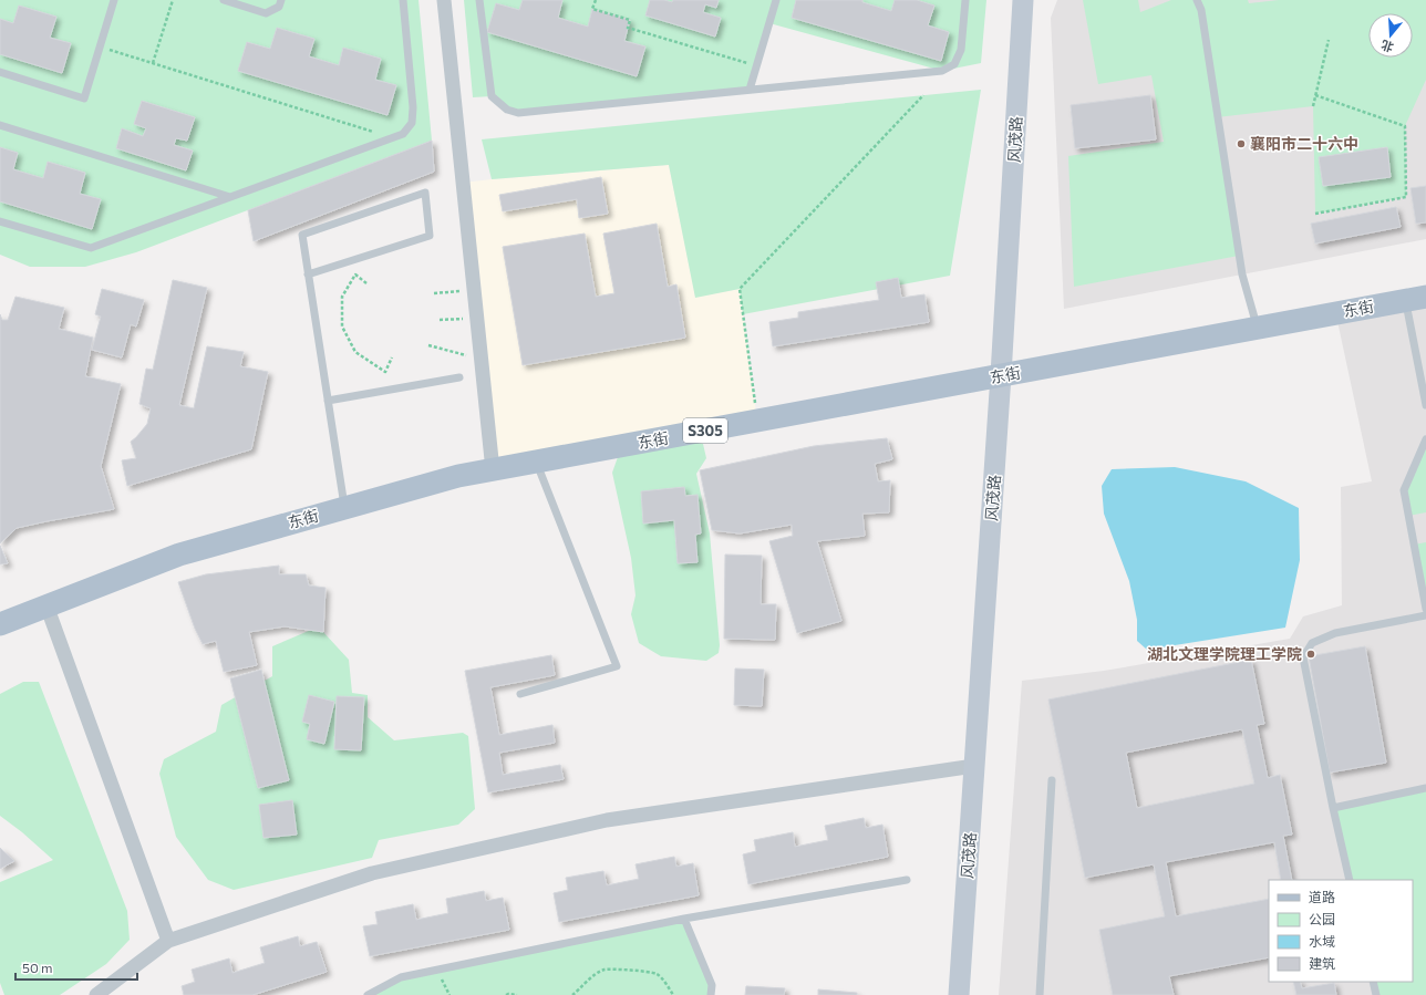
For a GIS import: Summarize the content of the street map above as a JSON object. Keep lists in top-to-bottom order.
{
  "streets": {
    "main road": ["东街", "S305"],
    "street": ["风茂路"]
  },
  "crossings": [
    ["风茂路", "东街"]
  ],
  "places": ["襄阳市二十六中", "湖北文理学院理工学院"],
  "legend": [
    "道路",
    "公园",
    "水域",
    "建筑"
  ],
  "scale_bar": "50 m",
  "north": "bottom"
}
